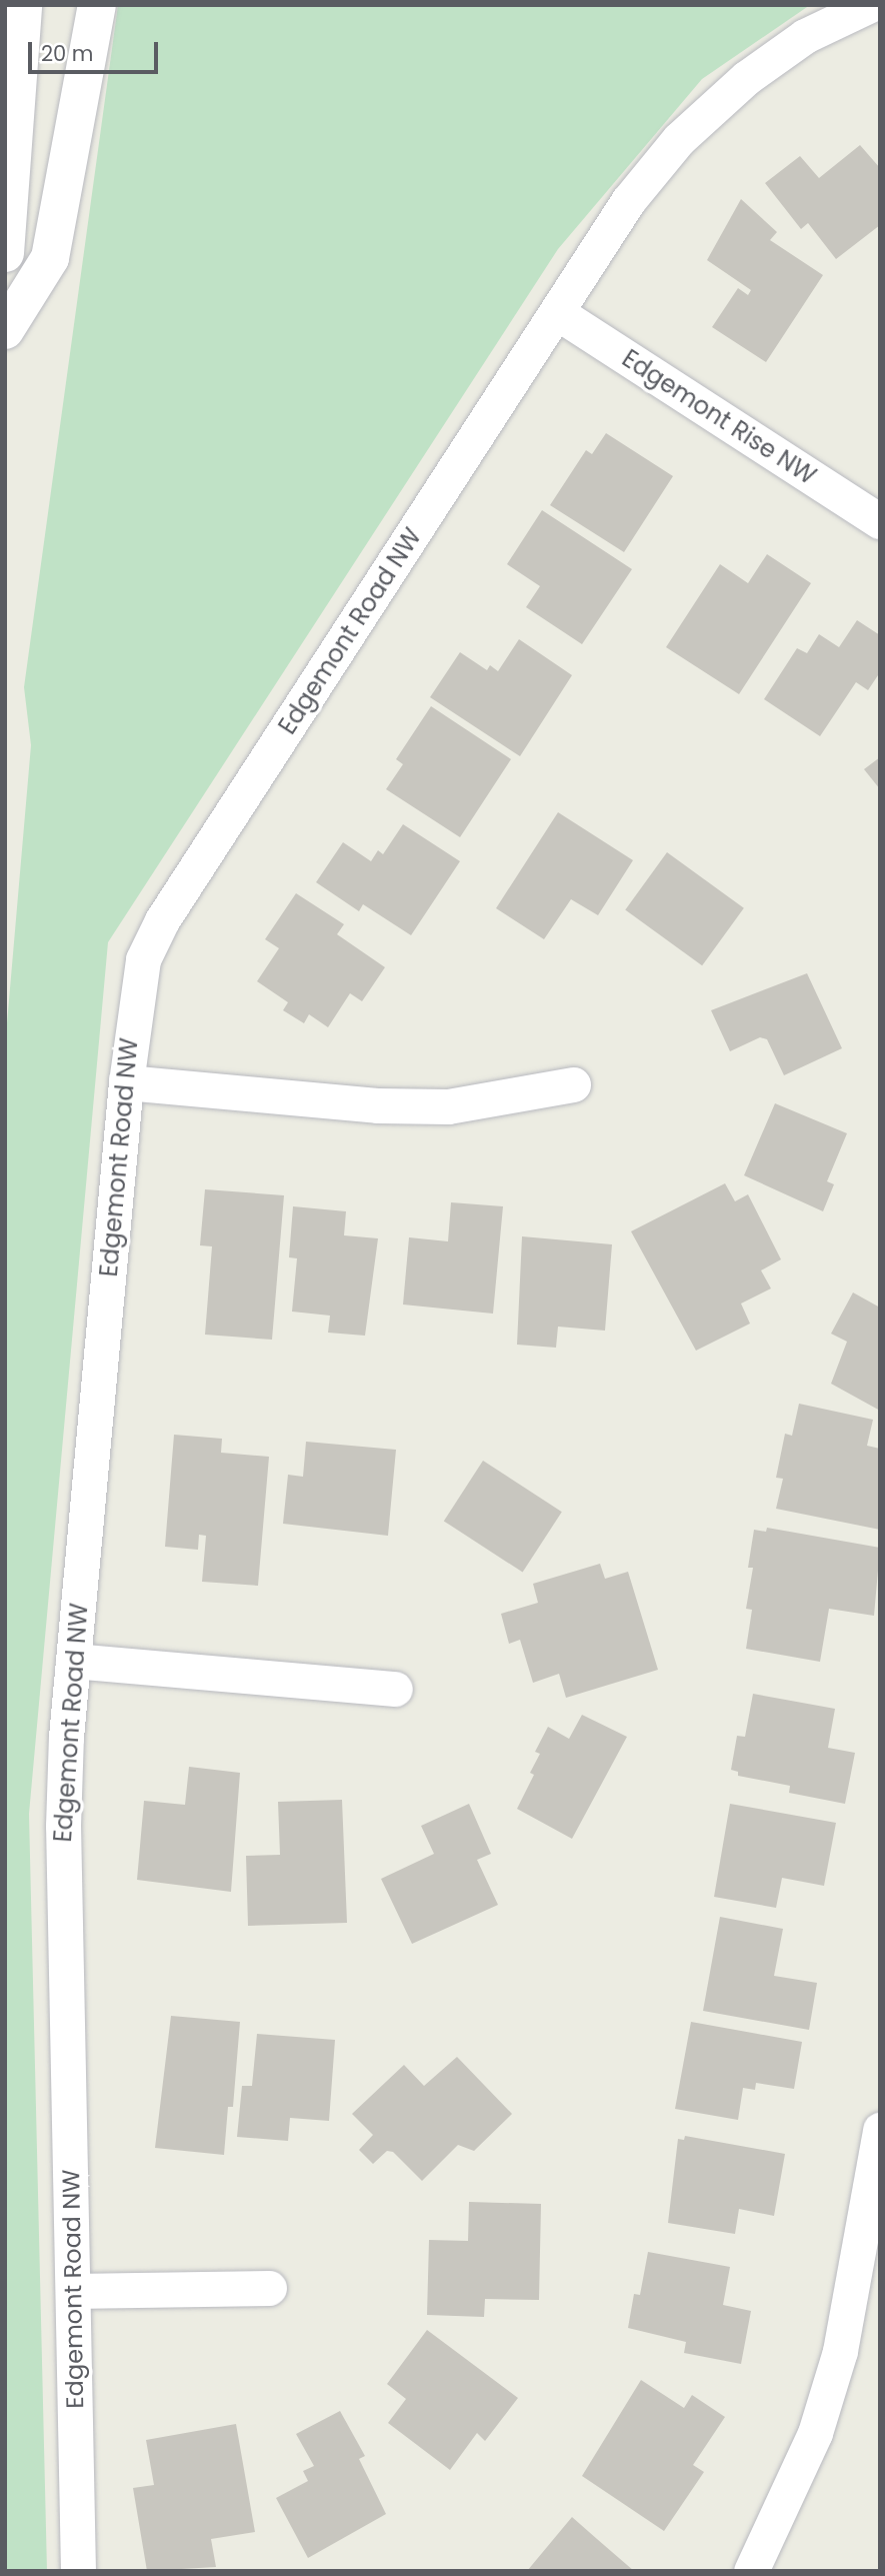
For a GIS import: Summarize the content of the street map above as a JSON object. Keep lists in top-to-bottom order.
{
  "streets": {
    "street": ["Edgemont Rise NW", "Edgemont Road NW"]
  },
  "crossings": [
    ["Edgemont Rise NW", "Edgemont Road NW"]
  ],
  "scale_bar": "20 m"
}
